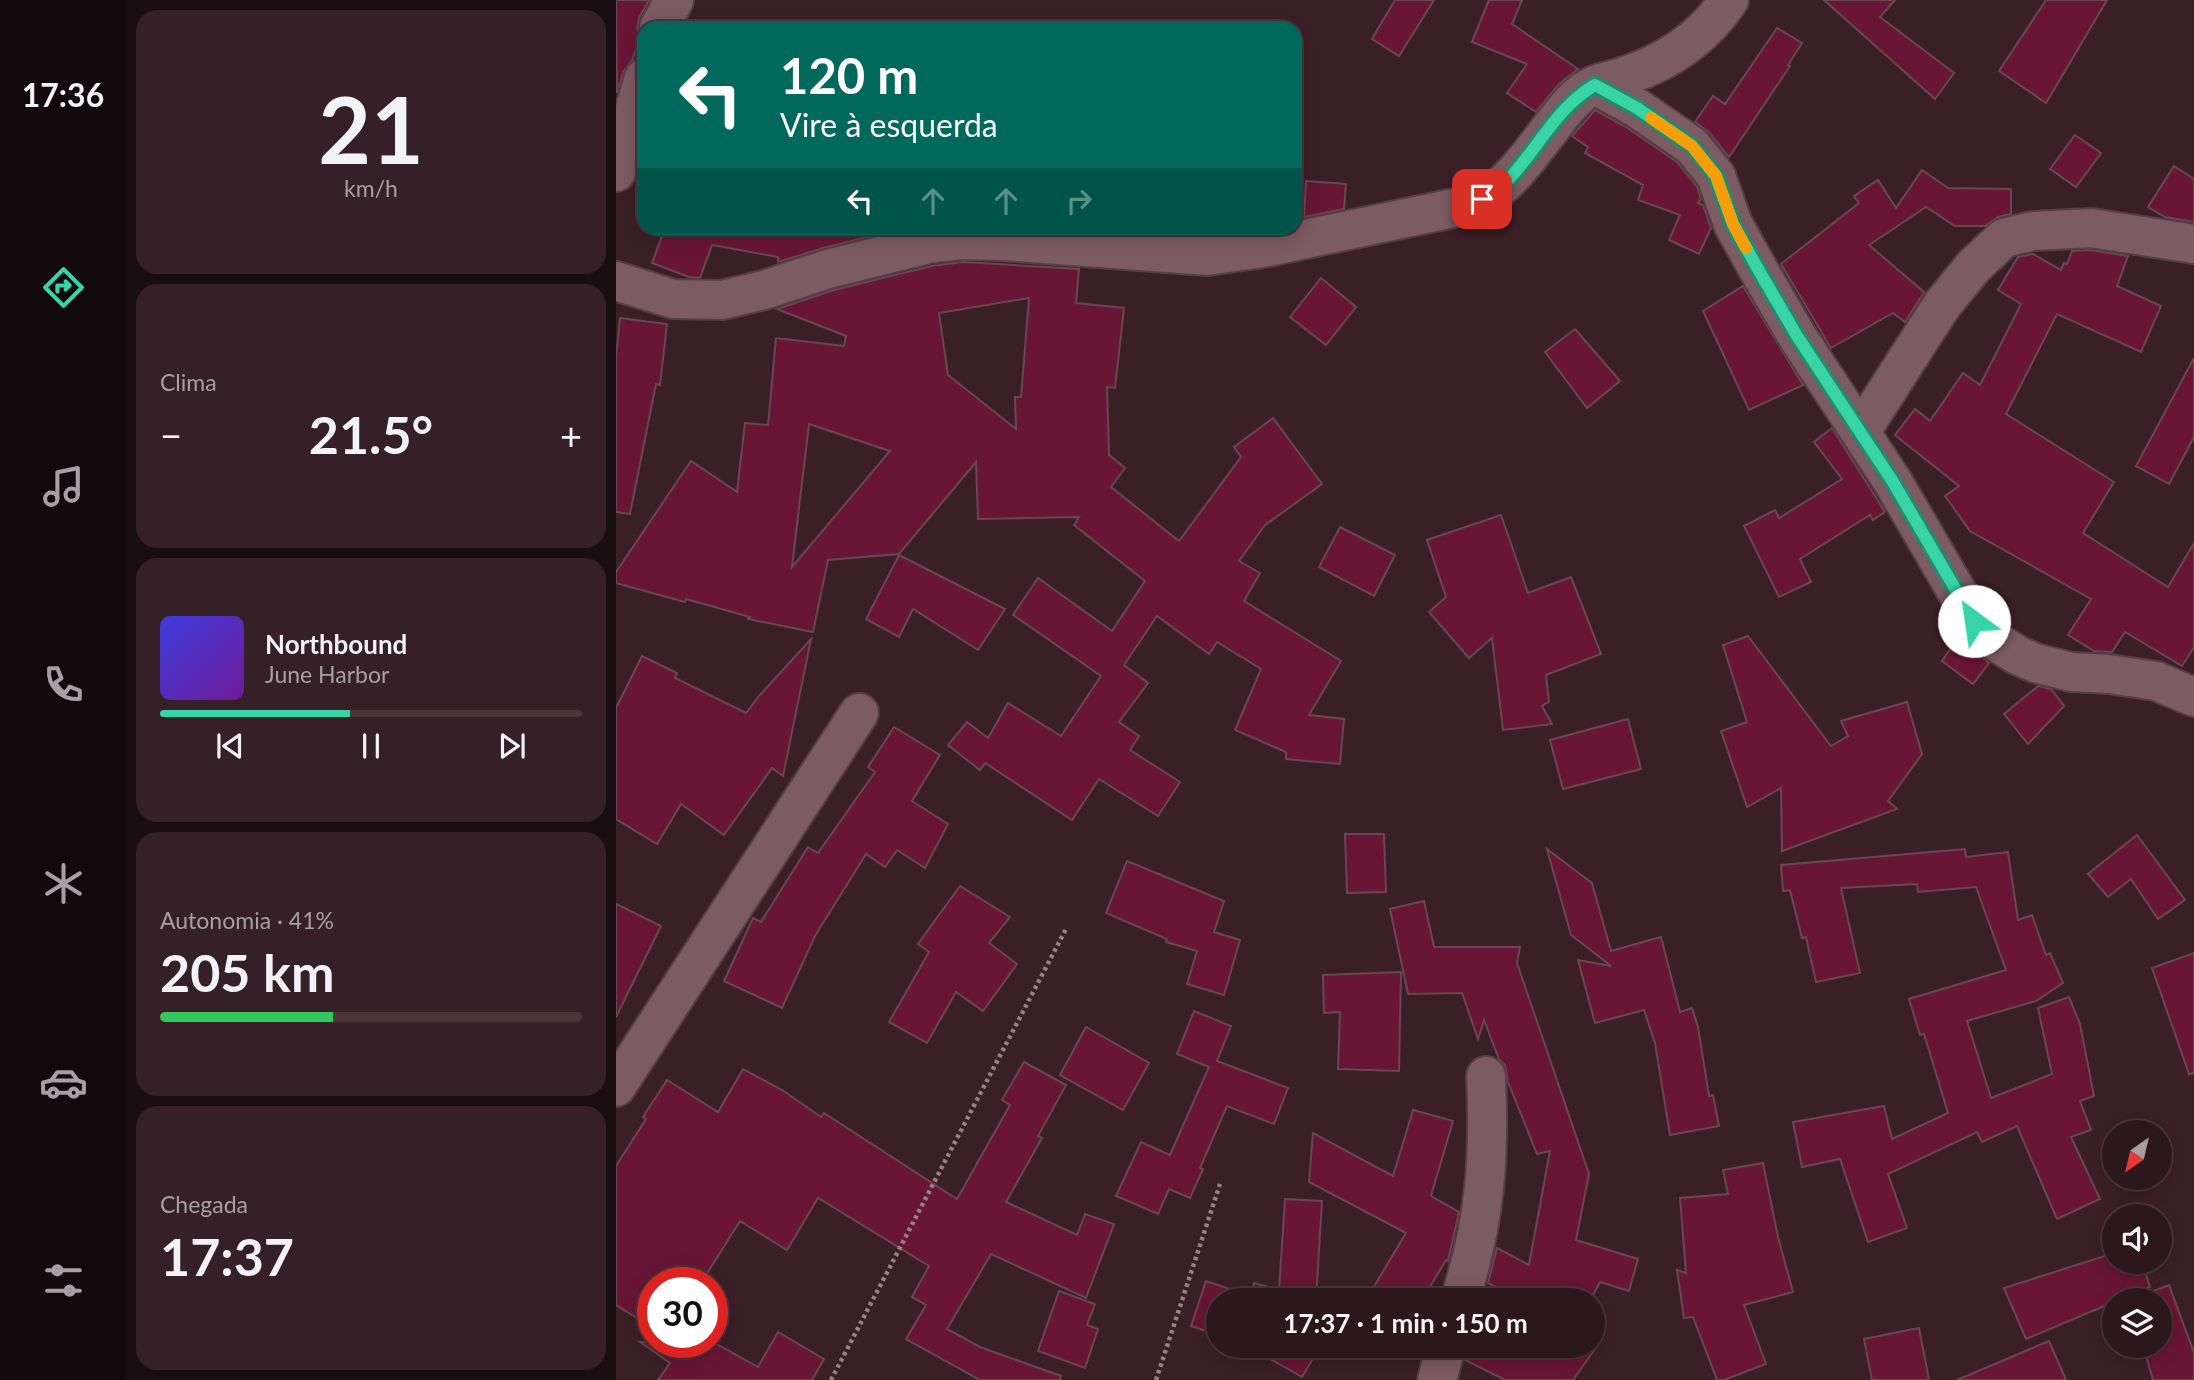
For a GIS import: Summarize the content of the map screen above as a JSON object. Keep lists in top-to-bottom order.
{
  "north": "bottom left",
  "page": {
    "tabs": "17:36",
    "tile": [
      ["21", "km/h"],
      "Clima",
      ["Autonomia · 41%", "205 km"],
      ["Chegada", "17:37"]
    ],
    "turn": ["120 m", "Vire à esquerda"],
    "heat": ["−", "21.5°", "+"],
    "song": ["Northbound", "June Harbor"],
    "limit": "30",
    "trip": "17:37 · 1 min · 150 m"
  }
}
